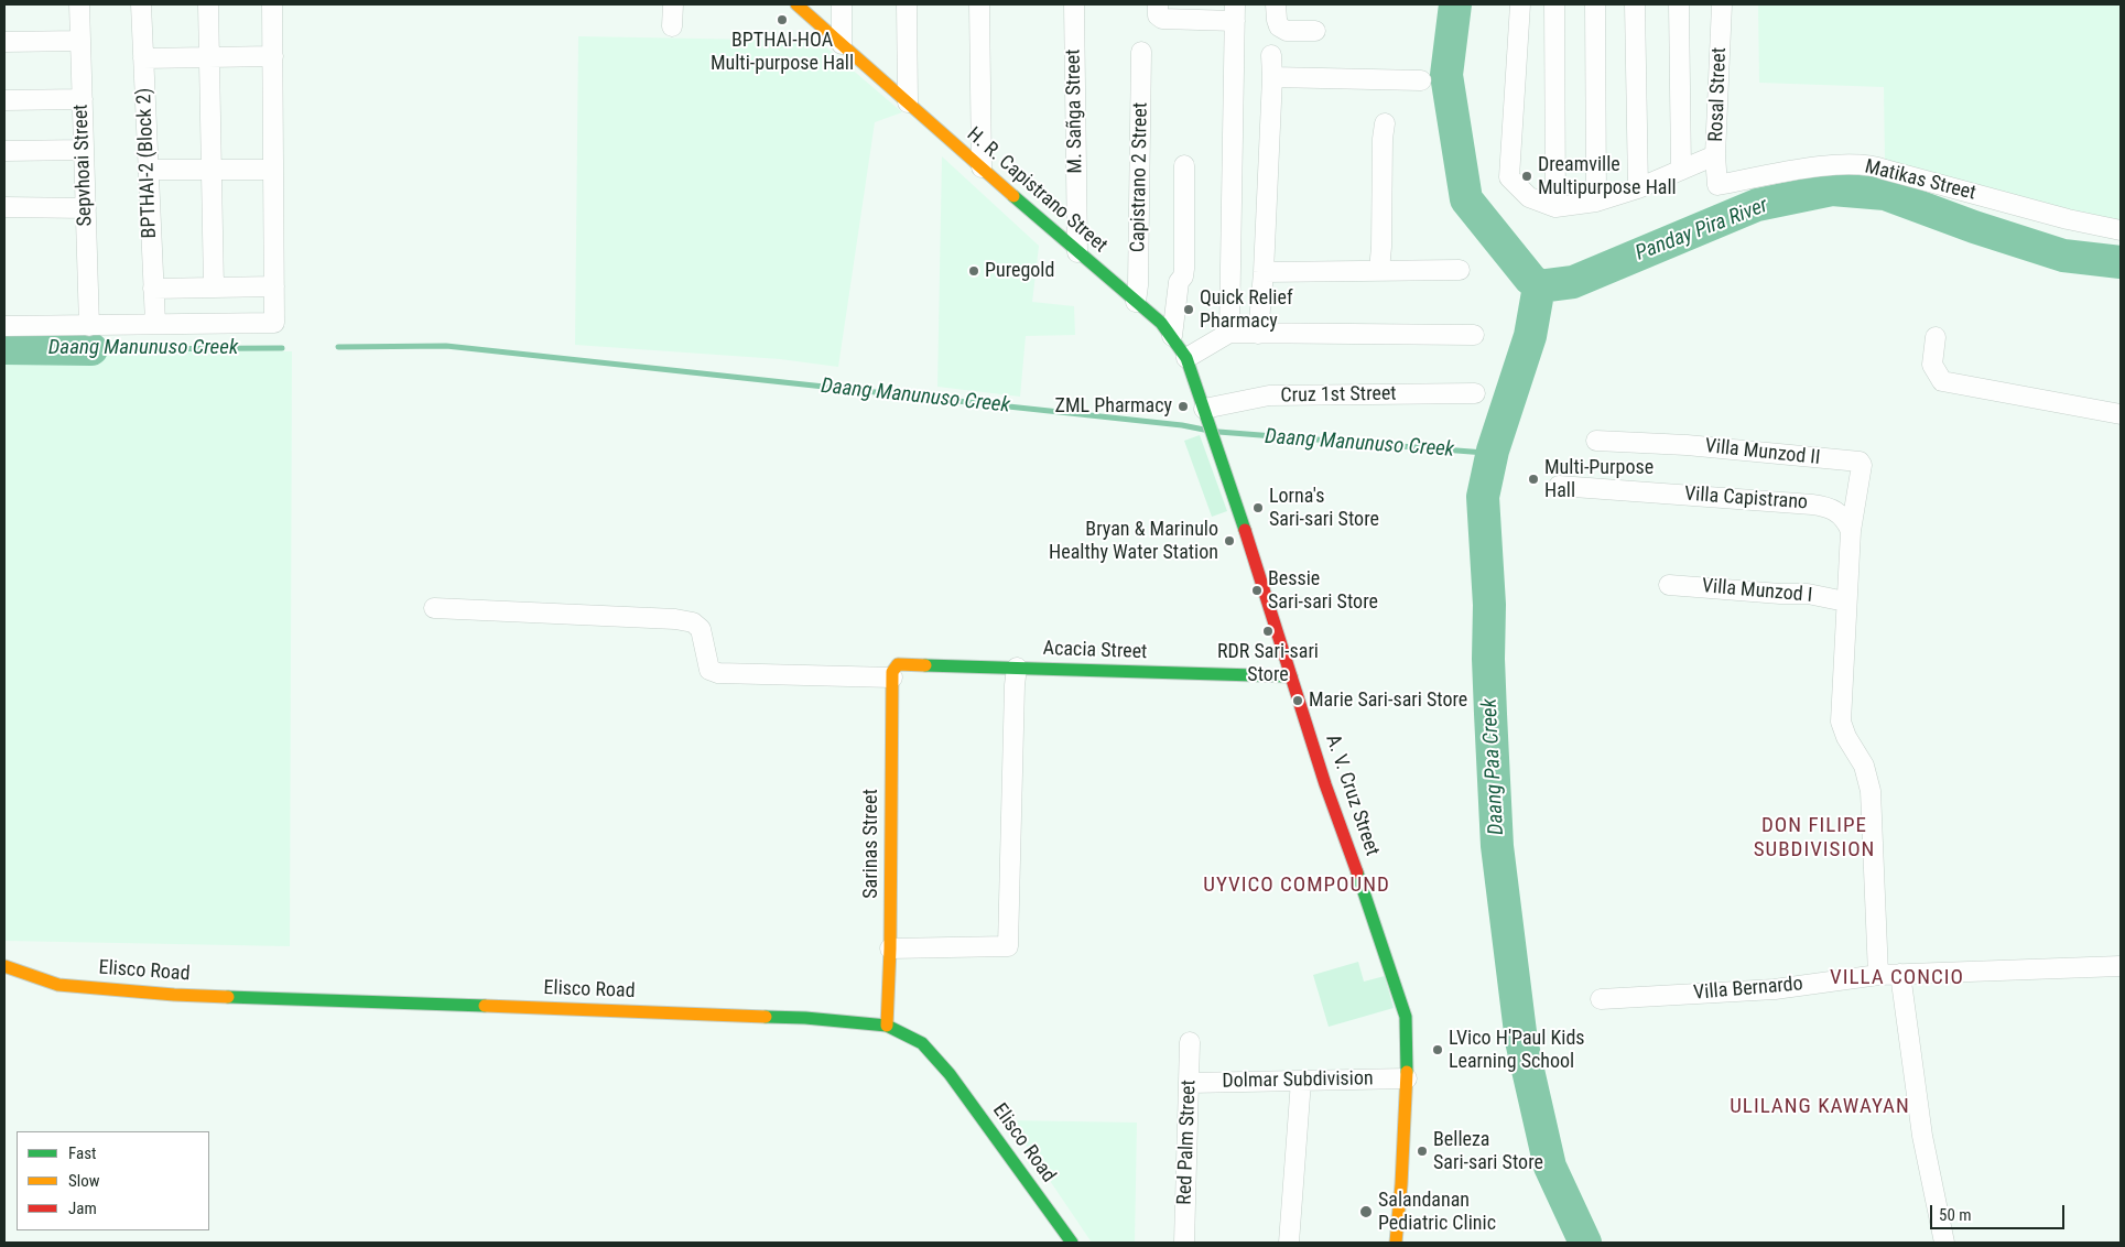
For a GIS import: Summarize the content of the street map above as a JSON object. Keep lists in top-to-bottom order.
{
  "streets": {
    "street": [
      "Rosal Street",
      "M. Sañga Street",
      "BPTHAI-2 (Block 2)",
      "Sepvhoai Street",
      "Capistrano 2 Street",
      "Matikas Street",
      "H. R. Capistrano Street",
      "Cruz 1st Street",
      "Villa Munzod II",
      "Villa Capistrano",
      "Villa Munzod I",
      "Acacia Street",
      "A. V. Cruz Street",
      "Sarinas Street",
      "Elisco Road",
      "Villa Bernardo",
      "Dolmar Subdivision",
      "Red Palm Street"
    ]
  },
  "crossings": [
    ["Rosal Street", "Matikas Street"],
    ["M. Sañga Street", "H. R. Capistrano Street"],
    ["Capistrano 2 Street", "H. R. Capistrano Street"],
    ["H. R. Capistrano Street", "Cruz 1st Street"],
    ["H. R. Capistrano Street", "A. V. Cruz Street"],
    ["Cruz 1st Street", "A. V. Cruz Street"],
    ["Villa Munzod II", "Villa Capistrano"],
    ["Acacia Street", "A. V. Cruz Street"],
    ["Acacia Street", "Sarinas Street"],
    ["A. V. Cruz Street", "Dolmar Subdivision"],
    ["Sarinas Street", "Elisco Road"],
    ["Dolmar Subdivision", "Red Palm Street"]
  ],
  "districts": [
    "DON FILIPE SUBDIVISION",
    "UYVICO COMPOUND",
    "VILLA CONCIO",
    "ULILANG KAWAYAN"
  ],
  "water": ["Panday Pira River", "Daang Manunuso Creek", "Daang Paa Creek"],
  "places": [
    "BPTHAI-HOA Multi-purpose Hall",
    "Dreamville Multipurpose Hall",
    "Puregold",
    "Quick Relief Pharmacy",
    "ZML Pharmacy",
    "Multi-Purpose Hall",
    "Lorna's Sari-sari Store",
    "Bryan & Marinulo Healthy Water Station",
    "Bessie Sari-sari Store",
    "RDR Sari-sari Store",
    "Marie Sari-sari Store",
    "LVico H'Paul Kids Learning School",
    "Belleza Sari-sari Store",
    "Salandanan Pediatric Clinic"
  ],
  "legend": ["Fast", "Slow", "Jam"],
  "scale_bar": "50 m"
}
